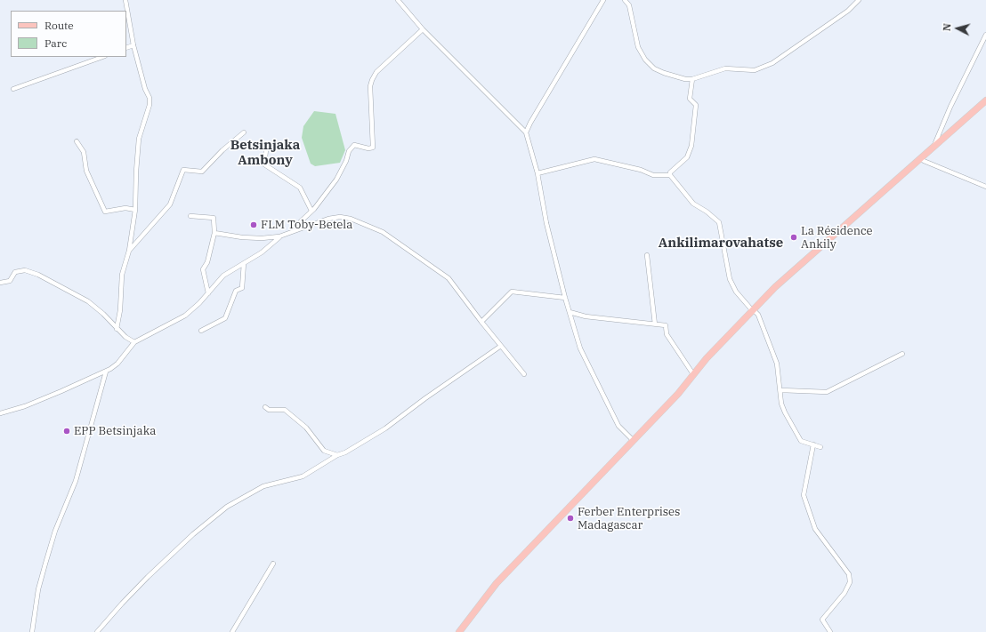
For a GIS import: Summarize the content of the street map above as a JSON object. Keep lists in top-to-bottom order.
{
  "districts": ["Betsinjaka Ambony", "Ankilimarovahatse"],
  "places": [
    "FLM Toby-Betela",
    "La Résidence Ankily",
    "EPP Betsinjaka",
    "Ferber Enterprises Madagascar"
  ],
  "legend": ["Route", "Parc"],
  "north": "left"
}
